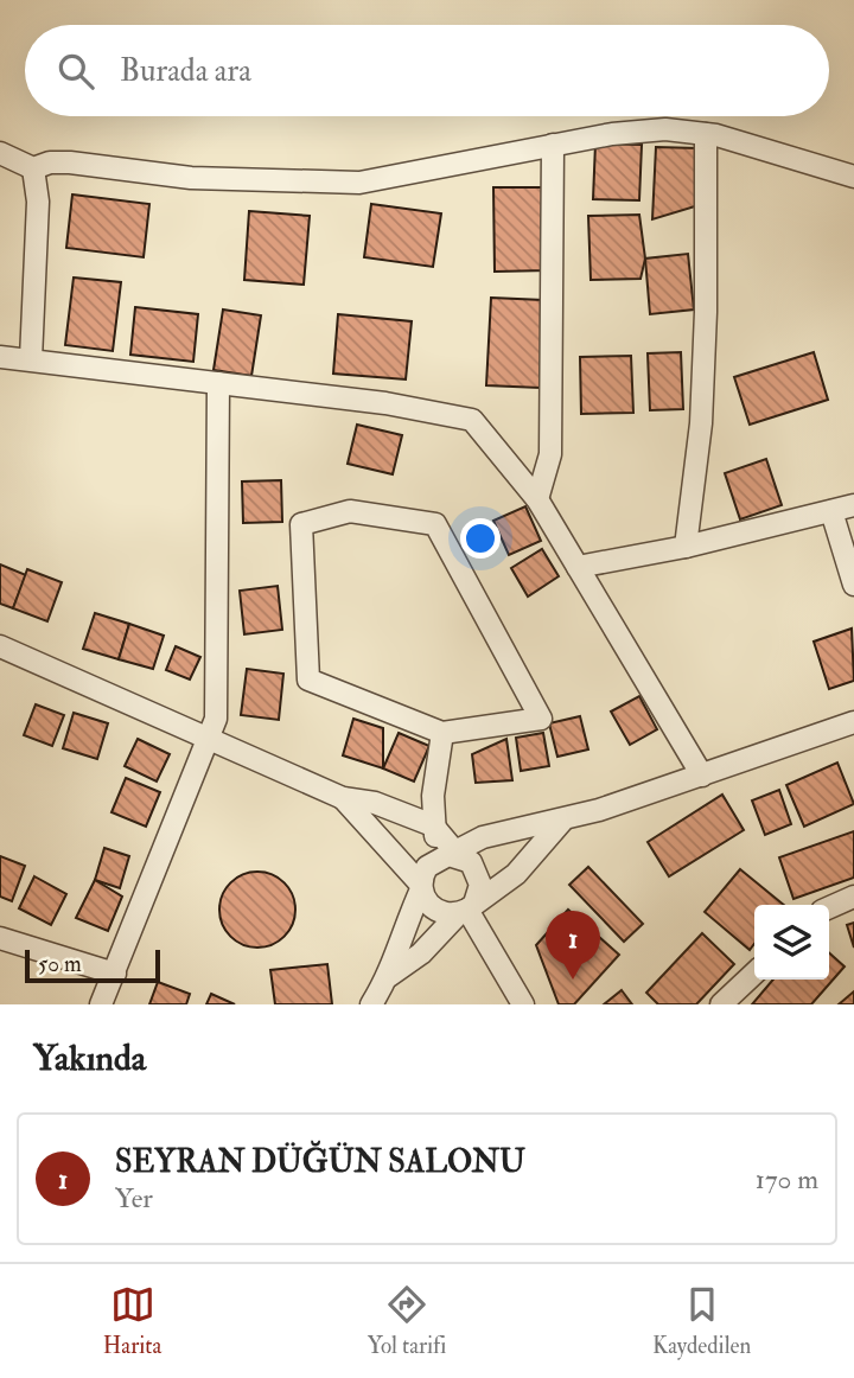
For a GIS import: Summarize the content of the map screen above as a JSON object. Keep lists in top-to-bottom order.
{
  "scale_bar": "50 m",
  "page": {
    "search": "Burada ara",
    "pins": "1",
    "scale": "50 m",
    "heading": "Yakında",
    "list": [
      {
        "mark": "1",
        "name": "SEYRAN DÜĞÜN SALONU",
        "note": "Yer",
        "value": "170 m"
      }
    ],
    "nav": ["Harita", "Yol tarifi", "Kaydedilen"]
  }
}
